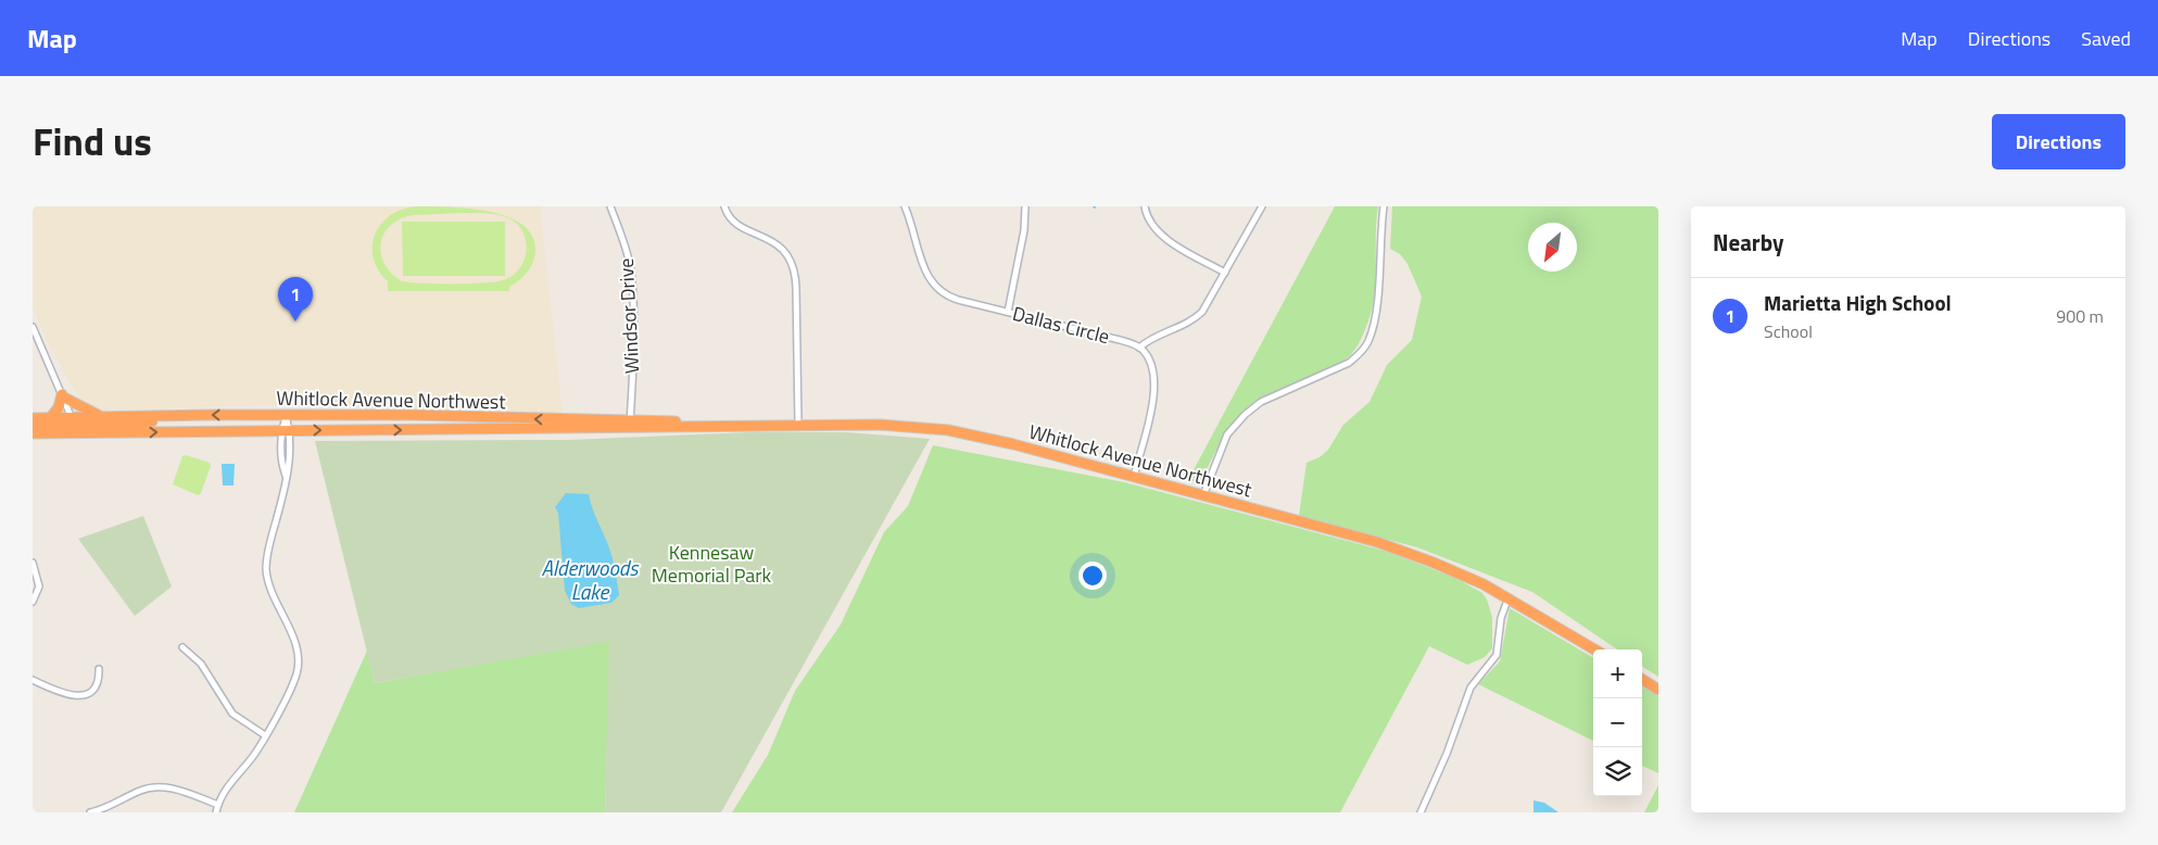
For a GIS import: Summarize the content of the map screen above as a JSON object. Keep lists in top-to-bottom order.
{
  "streets": {
    "highway": ["Whitlock Avenue Northwest"],
    "street": ["Windsor Drive", "Dallas Circle"]
  },
  "crossings": [
    ["Windsor Drive", "Whitlock Avenue Northwest"]
  ],
  "water": ["Alderwoods Lake"],
  "parks": ["Kennesaw Memorial Park"],
  "north": "bottom left",
  "page": {
    "header": "Map",
    "nav": ["Map", "Directions", "Saved"],
    "title": "Find us",
    "buttons": "Directions",
    "heading": "Nearby",
    "pins": "1",
    "list": [
      {
        "mark": "1",
        "name": "Marietta High School",
        "note": "School",
        "value": "900 m"
      }
    ],
    "map_buttons": ["+", "−"]
  }
}
